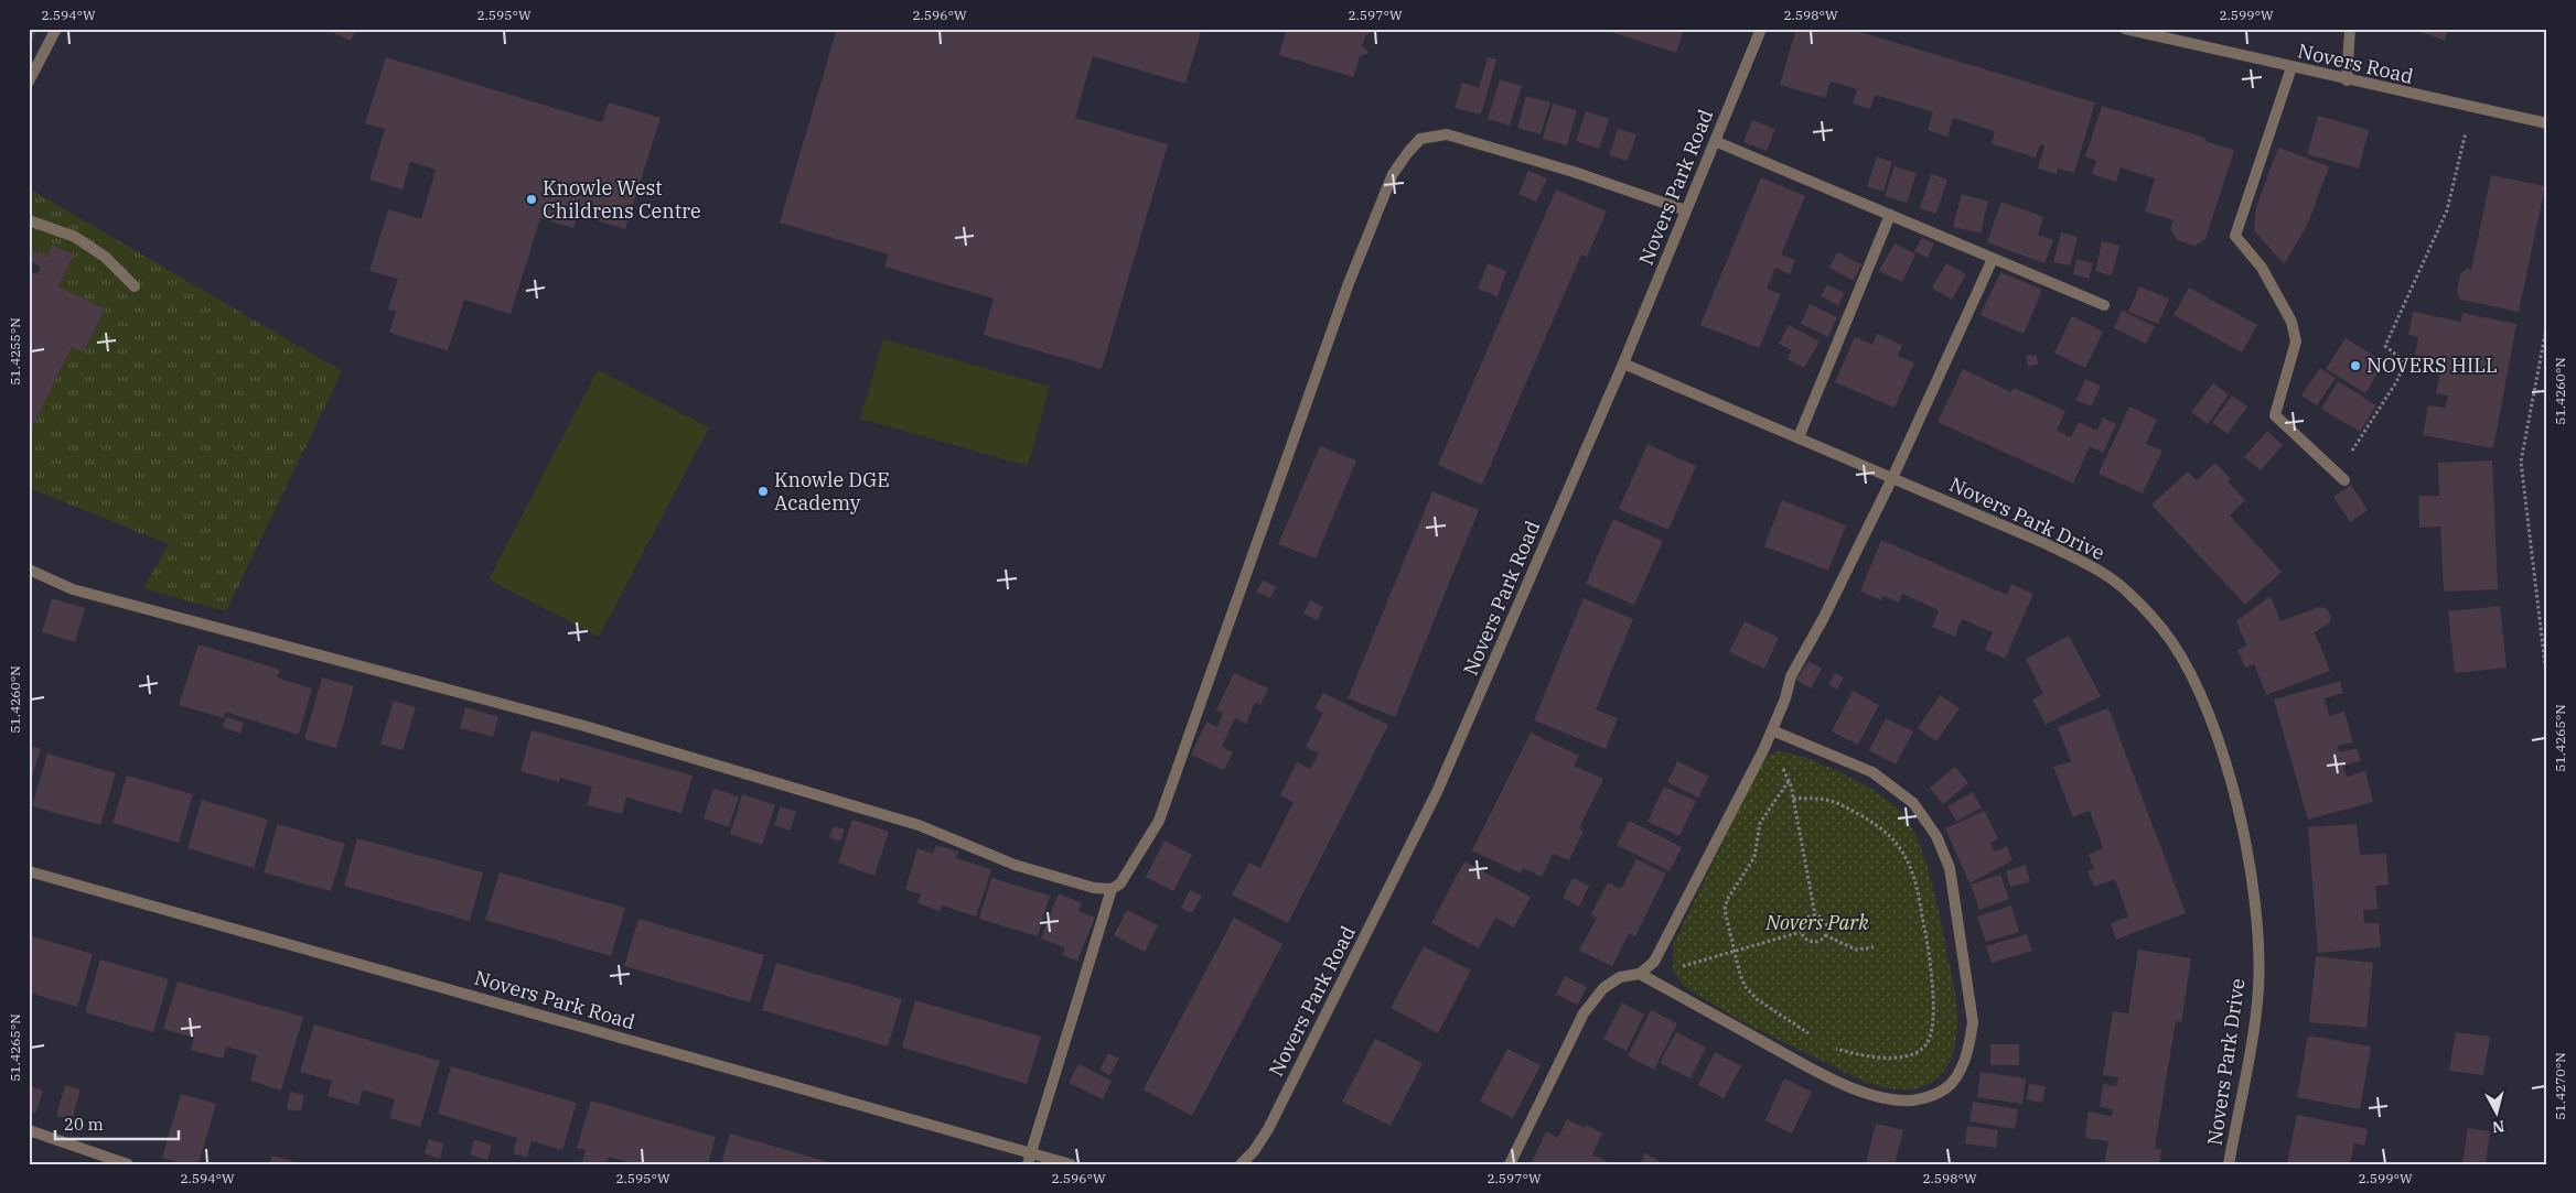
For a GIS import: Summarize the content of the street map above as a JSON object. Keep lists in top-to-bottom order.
{
  "streets": {
    "street": ["Novers Road", "Novers Park Road", "Novers Park Drive"]
  },
  "crossings": [
    ["Novers Park Road", "Novers Park Drive"]
  ],
  "parks": ["Novers Park"],
  "places": ["Knowle West Childrens Centre", "NOVERS HILL", "Knowle DGE Academy"],
  "scale_bar": "20 m",
  "north": "bottom",
  "coordinates": [
    "2.594°W",
    "2.595°W",
    "2.596°W",
    "2.597°W",
    "2.598°W",
    "2.599°W",
    "51.4255°N",
    "51.4260°N",
    "51.4265°N",
    "51.4270°N"
  ]
}
